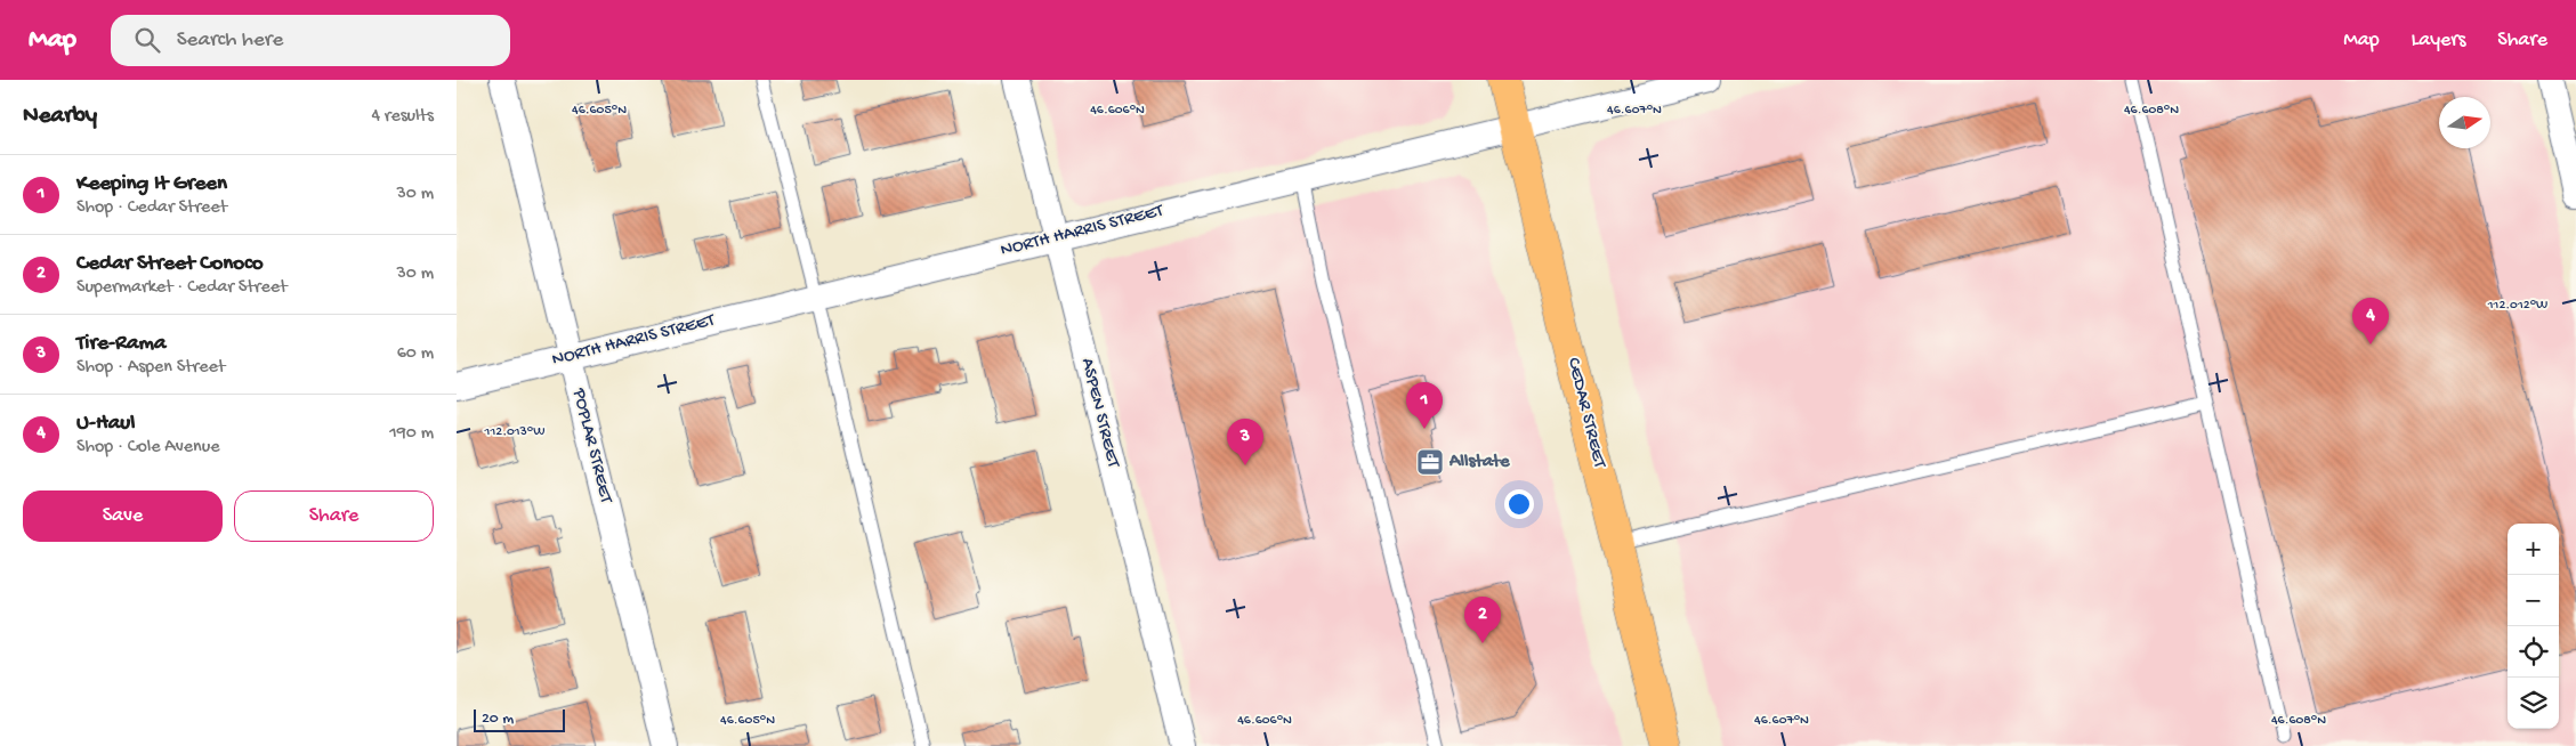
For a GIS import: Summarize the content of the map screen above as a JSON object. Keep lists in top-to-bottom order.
{
  "streets": {
    "main road": ["CEDAR STREET"],
    "street": ["NORTH HARRIS STREET", "ASPEN STREET", "POPLAR STREET"]
  },
  "crossings": [
    ["NORTH HARRIS STREET", "ASPEN STREET"],
    ["NORTH HARRIS STREET", "CEDAR STREET"],
    ["NORTH HARRIS STREET", "POPLAR STREET"]
  ],
  "places": {
    "office": ["Allstate"]
  },
  "scale_bar": "20 m",
  "north": "right",
  "page": {
    "header": "Map",
    "search": "Search here",
    "nav": ["Map", "Layers", "Share"],
    "heading": ["Nearby", "4 results"],
    "list": [
      {
        "mark": "1",
        "name": "Keeping It Green",
        "note": "Shop · Cedar Street",
        "value": "30 m"
      },
      {
        "mark": "2",
        "name": "Cedar Street Conoco",
        "note": "Supermarket · Cedar Street",
        "value": "30 m"
      },
      {
        "mark": "3",
        "name": "Tire-Rama",
        "note": "Shop · Aspen Street",
        "value": "60 m"
      },
      {
        "mark": "4",
        "name": "U-Haul",
        "note": "Shop · Cole Avenue",
        "value": "190 m"
      }
    ],
    "pins": [
      "4",
      "1",
      "3",
      "2"
    ],
    "buttons": ["Save", "Share"],
    "map_buttons": ["+", "−"],
    "scale": "20 m"
  },
  "coordinates": [
    "46.605°N",
    "46.606°N",
    "46.607°N",
    "46.608°N",
    "112.012°W",
    "112.013°W"
  ]
}
